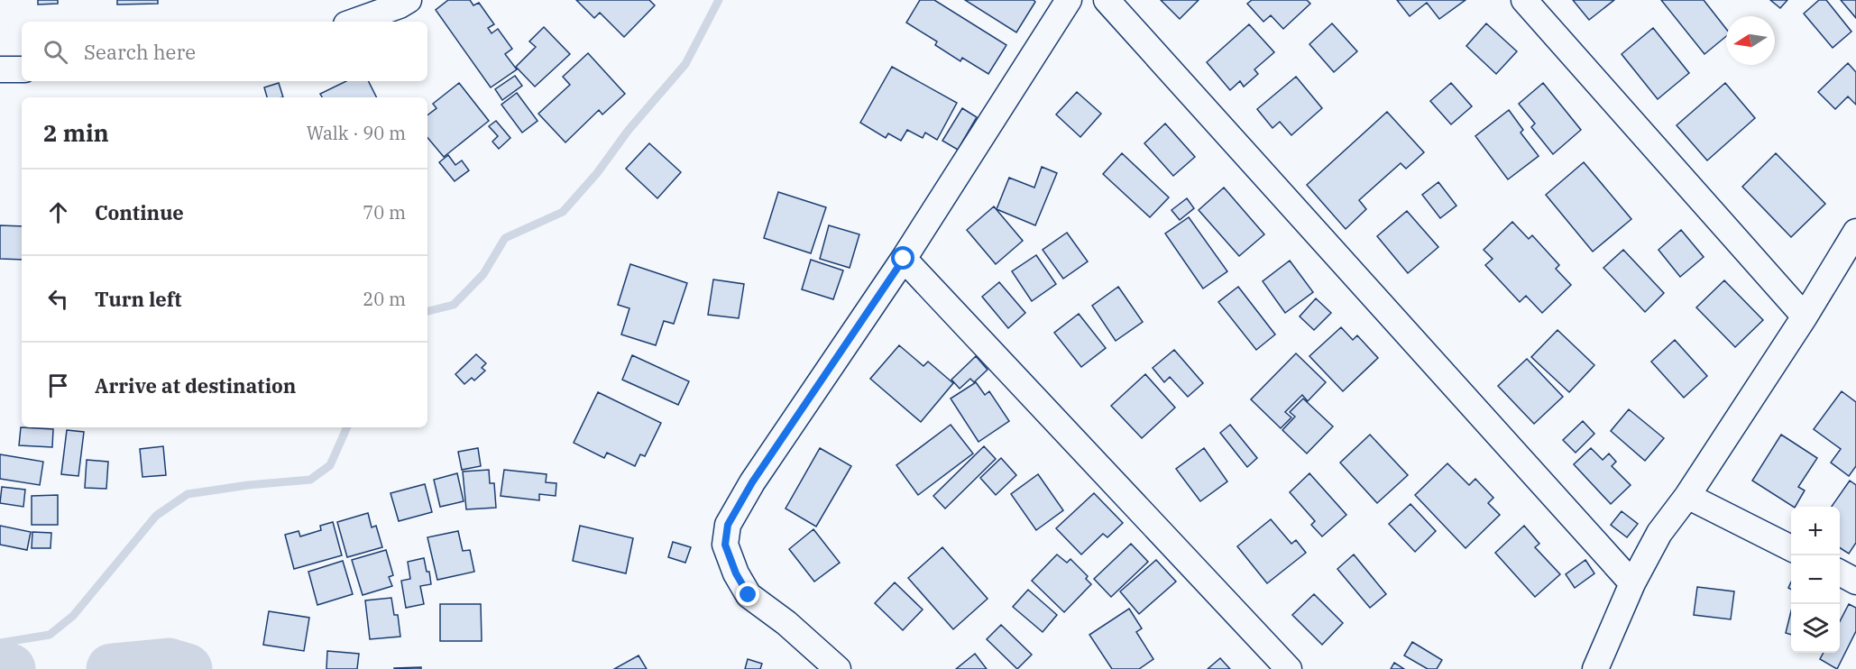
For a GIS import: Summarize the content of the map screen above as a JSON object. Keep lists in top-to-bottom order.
{
  "north": "left",
  "page": {
    "search": "Search here",
    "heading": ["2 min", "Walk · 90 m"],
    "list": [
      ["Continue", "70 m"],
      ["Turn left", "20 m"],
      "Arrive at destination"
    ],
    "map_buttons": ["+", "−"]
  }
}
